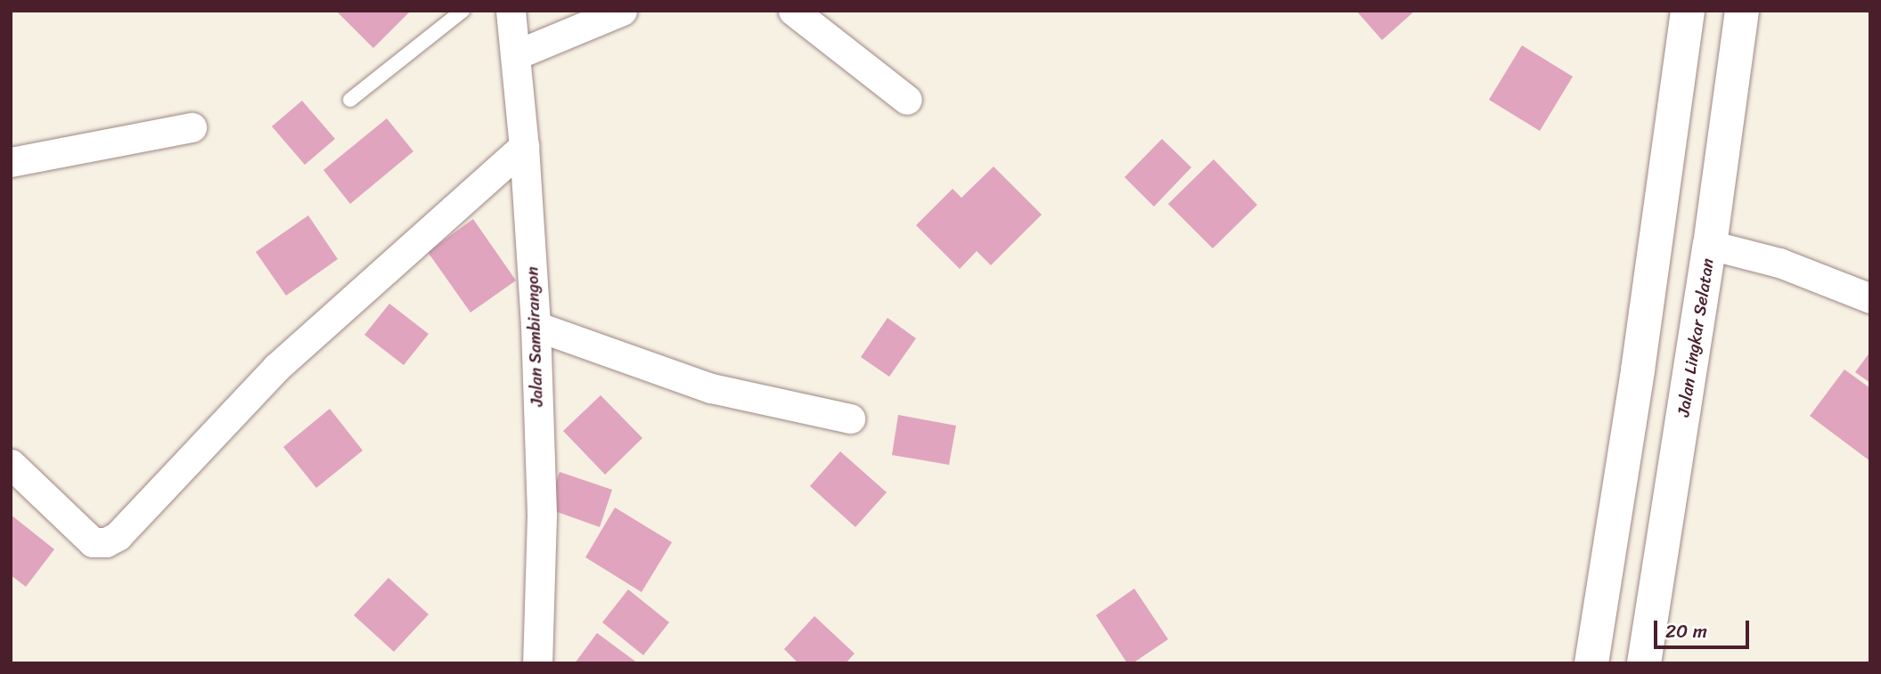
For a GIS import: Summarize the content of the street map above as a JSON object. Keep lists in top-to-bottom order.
{
  "streets": {
    "highway": ["Jalan Lingkar Selatan"],
    "street": ["Jalan Sambirangon"]
  },
  "scale_bar": "20 m"
}
